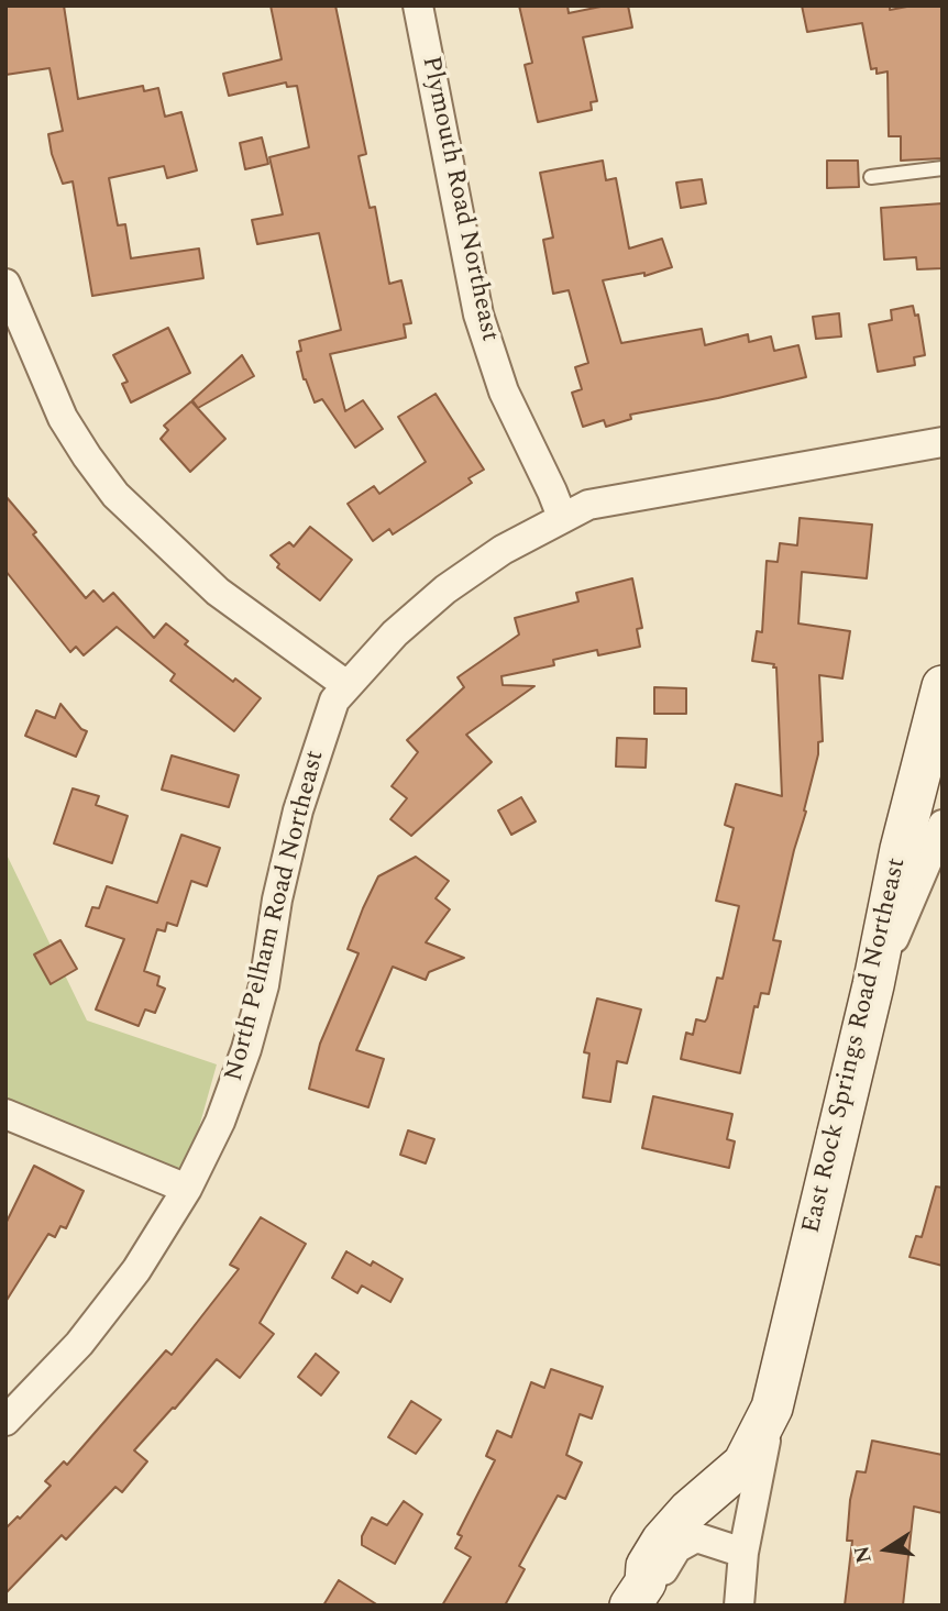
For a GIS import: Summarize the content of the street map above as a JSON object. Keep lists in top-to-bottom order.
{
  "streets": {
    "street": ["Plymouth Road Northeast", "North Pelham Road Northeast", "East Rock Springs Road Northeast"]
  },
  "crossings": [
    ["Plymouth Road Northeast", "North Pelham Road Northeast"]
  ],
  "north": "left"
}
